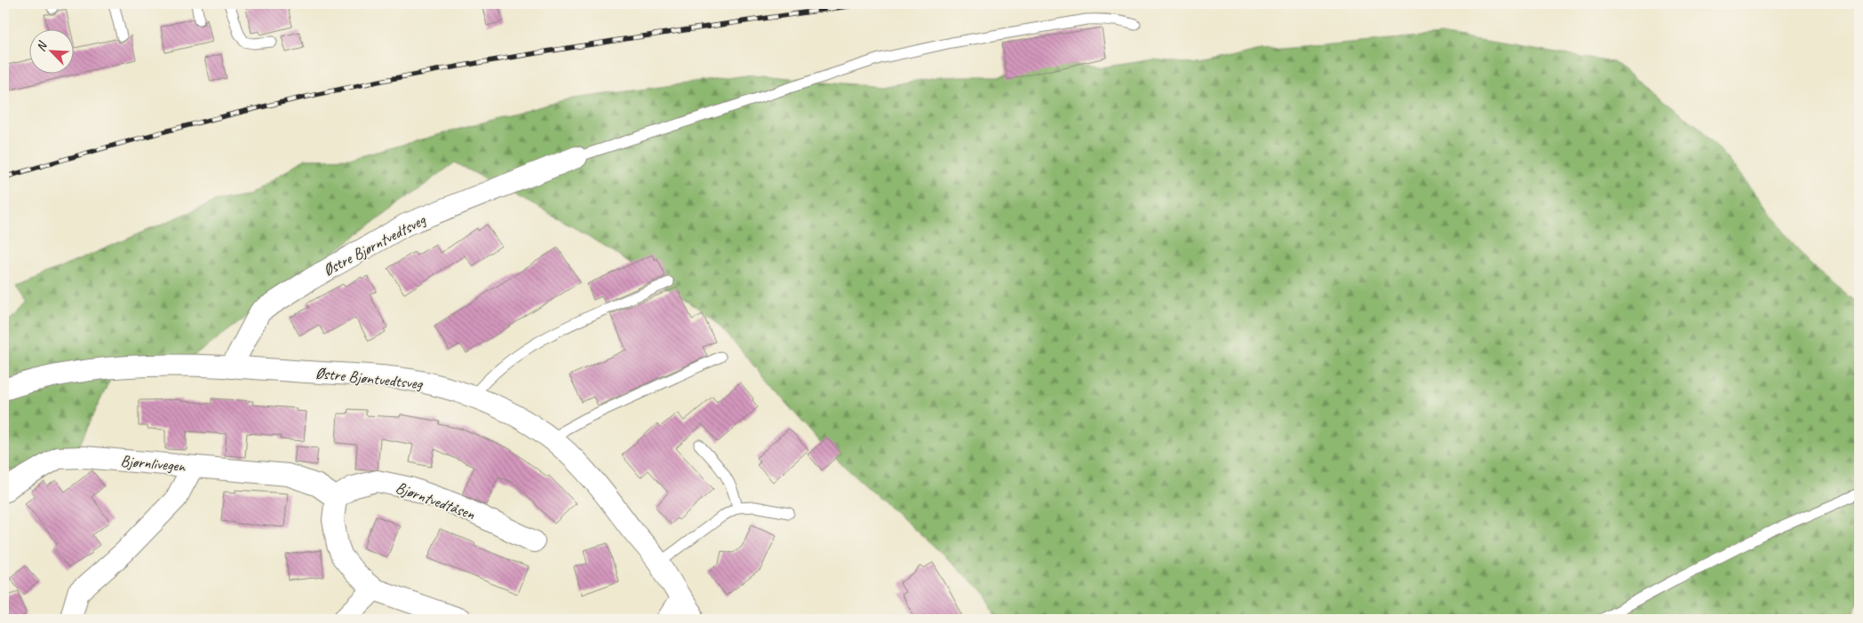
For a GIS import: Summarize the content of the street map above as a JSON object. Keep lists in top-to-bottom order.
{
  "streets": {
    "street": [
      "Østre Bjørntvedtsveg",
      "Østre Bjøntvedtsveg",
      "Bjørnlivegen",
      "Bjørntvedtåsen"
    ]
  },
  "crossings": [
    ["Østre Bjørntvedtsveg", "Østre Bjøntvedtsveg"]
  ],
  "north": "top left"
}
